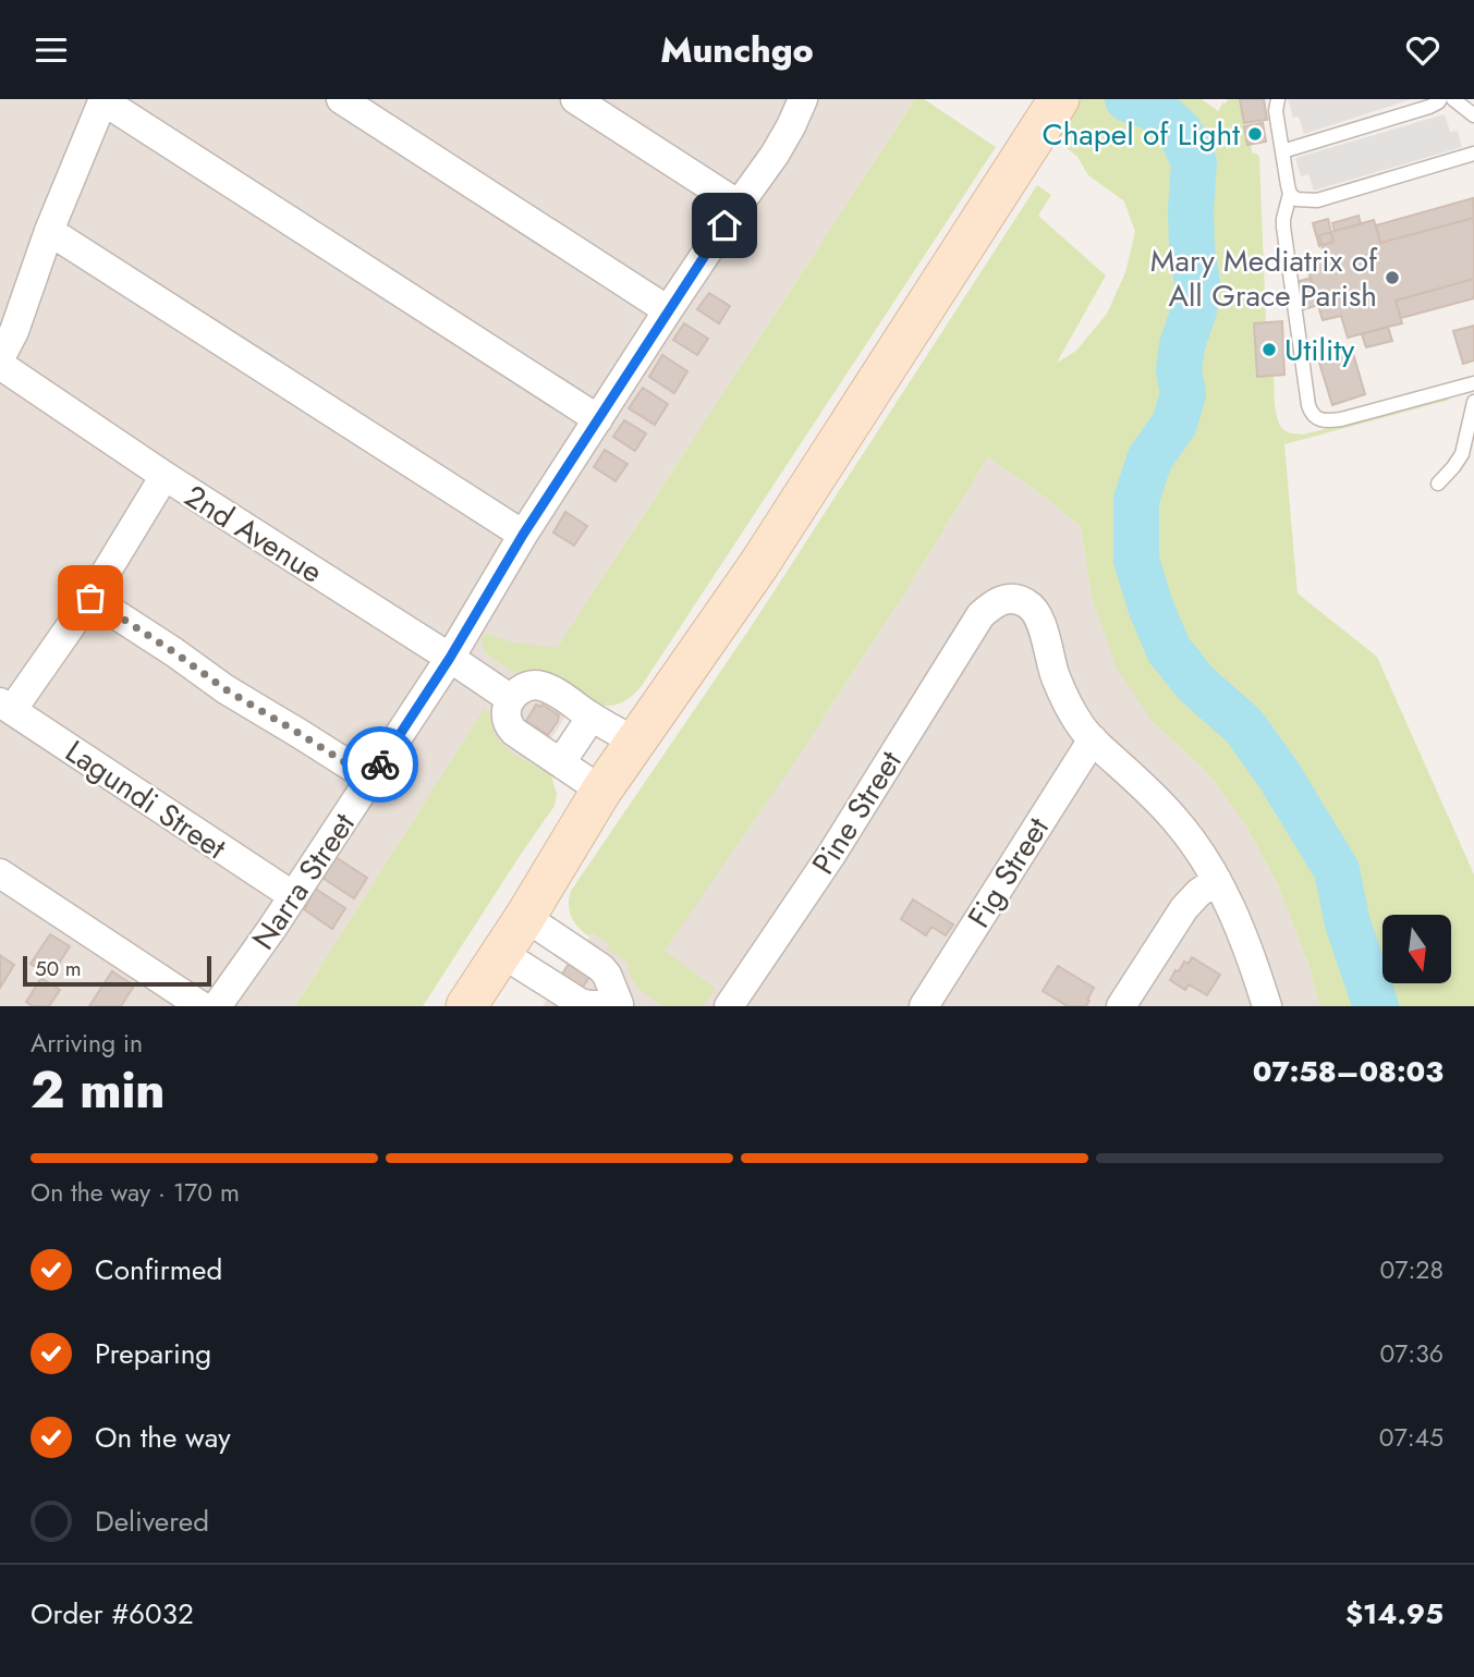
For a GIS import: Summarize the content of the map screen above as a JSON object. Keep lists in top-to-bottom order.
{
  "streets": {
    "street": [
      "2nd Avenue",
      "Lagundi Street",
      "Pine Street",
      "Fig Street",
      "Narra Street"
    ]
  },
  "crossings": [
    ["2nd Avenue", "Narra Street"],
    ["Lagundi Street", "Narra Street"],
    ["Pine Street", "Fig Street"]
  ],
  "places": ["Chapel of Light", "Mary Mediatrix of All Grace Parish", "Utility"],
  "scale_bar": "50 m",
  "north": "bottom",
  "page": {
    "header": "Munchgo",
    "scale": "50 m",
    "heading": ["2 min", "Arriving in", "07:58–08:03"],
    "panel": ["Order #6032", "$14.95"],
    "bar": "On the way · 170 m",
    "list": [
      ["Confirmed", "07:28"],
      ["Preparing", "07:36"],
      ["On the way", "07:45"],
      "Delivered"
    ]
  }
}
